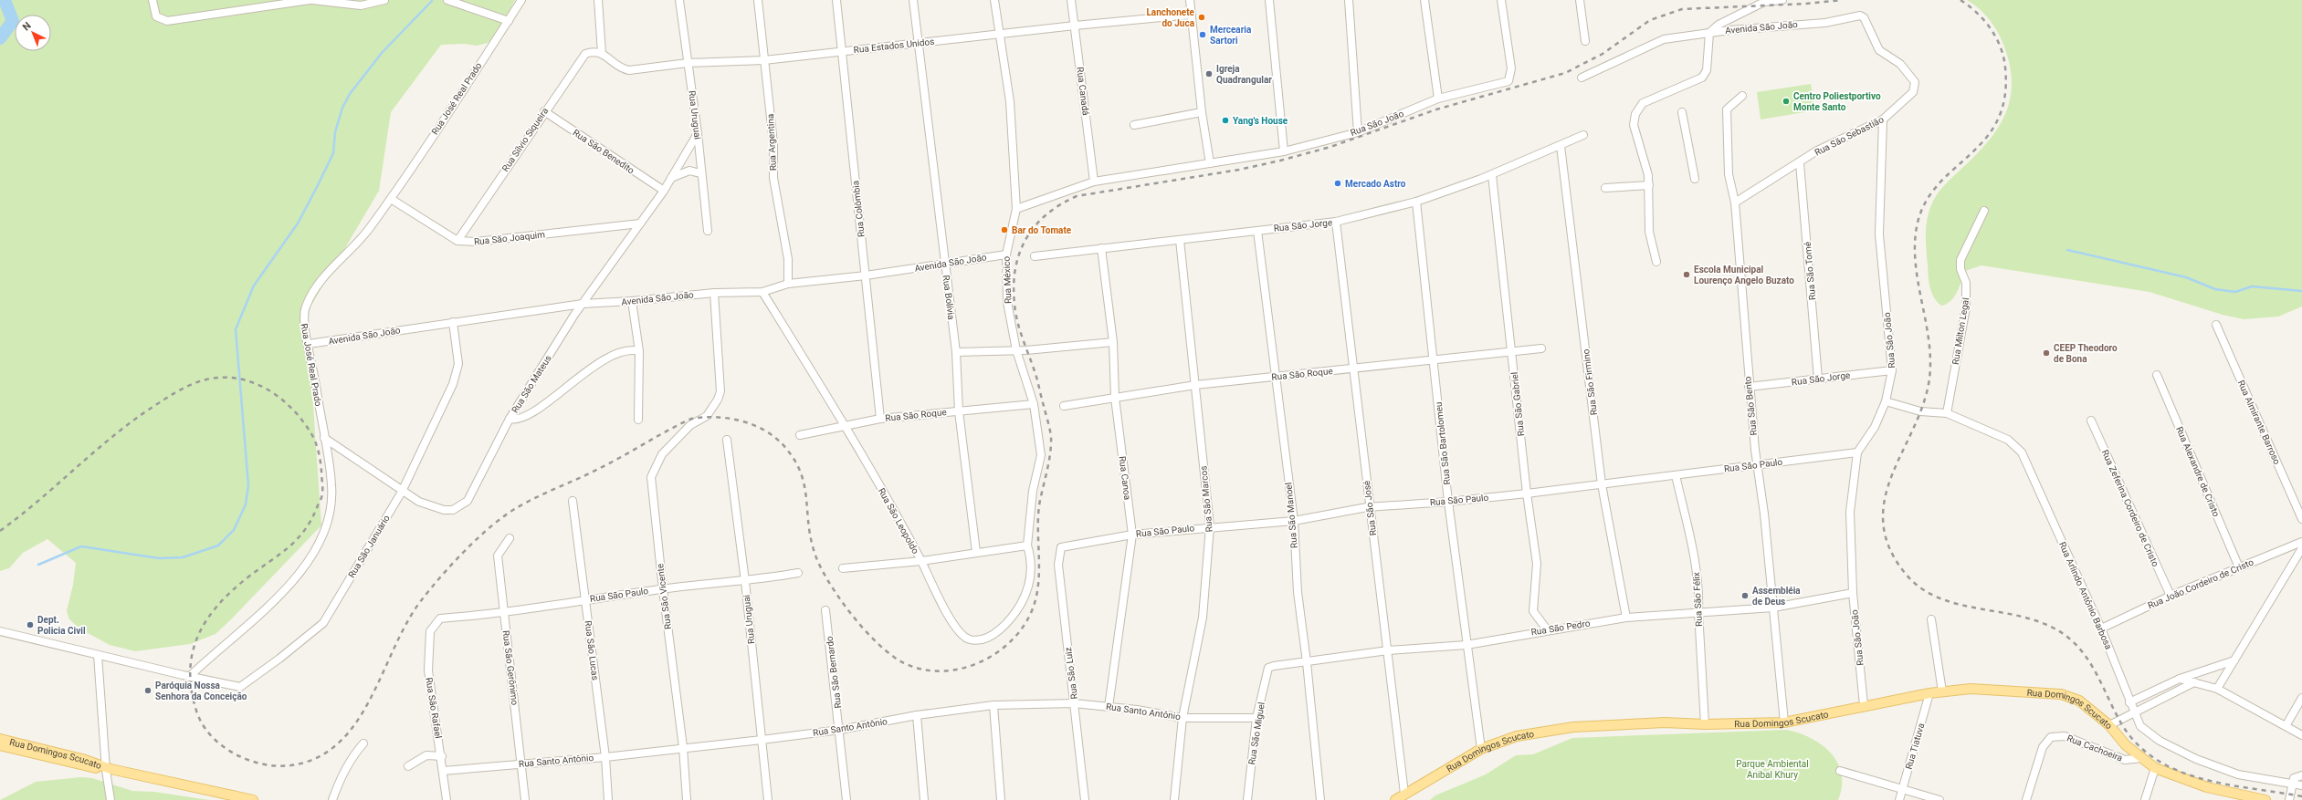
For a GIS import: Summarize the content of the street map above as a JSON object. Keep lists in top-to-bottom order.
{
  "streets": {
    "main road": ["Rua Domingos Scucato"],
    "street": [
      "Avenida São João",
      "Rua Estados Unidos",
      "Rua Canadá",
      "Rua José Real Prado",
      "Rua Uruguai",
      "Rua São João",
      "Rua São Sebastião",
      "Rua Sílvio Siqueira",
      "Rua Argentina",
      "Rua São Benedito",
      "Rua Colômbia",
      "Rua São Jorge",
      "Rua São Joaquim",
      "Rua São Tomé",
      "Rua México",
      "Rua Bolívia",
      "Rua Milton Legal",
      "Rua São Roque",
      "Rua São Firmino",
      "Rua São Mateus",
      "Rua São Gabriel",
      "Rua São Bento",
      "Rua Almirante Barroso",
      "Rua São Bartolomeu",
      "Rua São Paulo",
      "Rua Alexandre de Cristo",
      "Rua Canoa",
      "Rua São Marcos",
      "Rua São José",
      "Rua Zeferina Cordeiro de Cristo",
      "Rua São Manoel",
      "Rua São Leopoldo",
      "Rua São Januário",
      "Rua João Cordeiro de Cristo",
      "Rua Arlindo Antônio Barbosa",
      "Rua São Vicente",
      "Rua São Félix",
      "Rua São Pedro",
      "Rua São Lucas",
      "Rua São Gerônimo",
      "Rua São Bernardo",
      "Rua São Luiz",
      "Rua São Rafael",
      "Rua Santo Antônio",
      "Rua São Miguel",
      "Rua Tiatuva",
      "Rua Cachoeira"
    ]
  },
  "crossings": [
    ["Avenida São João", "Rua José Real Prado"],
    ["Avenida São João", "Rua São Sebastião"],
    ["Avenida São João", "Rua Argentina"],
    ["Avenida São João", "Rua Colômbia"],
    ["Avenida São João", "Rua México"],
    ["Avenida São João", "Rua Bolívia"],
    ["Avenida São João", "Rua São Mateus"],
    ["Avenida São João", "Rua São Leopoldo"],
    ["Avenida São João", "Rua São Januário"],
    ["Avenida São João", "Rua São Vicente"],
    ["Rua Estados Unidos", "Rua Canadá"],
    ["Rua Estados Unidos", "Rua Uruguai"],
    ["Rua Estados Unidos", "Rua Sílvio Siqueira"],
    ["Rua Estados Unidos", "Rua Argentina"],
    ["Rua Estados Unidos", "Rua Colômbia"],
    ["Rua Estados Unidos", "Rua México"],
    ["Rua Estados Unidos", "Rua Bolívia"],
    ["Rua Canadá", "Rua São João"],
    ["Rua José Real Prado", "Rua São Joaquim"],
    ["Rua José Real Prado", "Rua São Mateus"],
    ["Rua José Real Prado", "Rua São Januário"],
    ["Rua Uruguai", "Rua São Mateus"],
    ["Rua Uruguai", "Rua São Paulo"],
    ["Rua Uruguai", "Rua Santo Antônio"],
    ["Rua São João", "Rua São Sebastião"],
    ["Rua São João", "Rua São Jorge"],
    ["Rua São João", "Rua México"],
    ["Rua São João", "Rua São Paulo"],
    ["Rua São João", "Rua Arlindo Antônio Barbosa"],
    ["Rua São João", "Rua São Pedro"],
    ["Rua São João", "Rua Domingos Scucato"],
    ["Rua São Sebastião", "Rua São Tomé"],
    ["Rua São Sebastião", "Rua São Bento"],
    ["Rua Sílvio Siqueira", "Rua São Benedito"],
    ["Rua Sílvio Siqueira", "Rua São Joaquim"],
    ["Rua São Benedito", "Rua São Mateus"],
    ["Rua Colômbia", "Rua São Roque"],
    ["Rua São Jorge", "Rua São Tomé"],
    ["Rua São Jorge", "Rua São Firmino"],
    ["Rua São Jorge", "Rua São Gabriel"],
    ["Rua São Jorge", "Rua São Bento"],
    ["Rua São Jorge", "Rua São Bartolomeu"],
    ["Rua São Jorge", "Rua Canoa"],
    ["Rua São Jorge", "Rua São Marcos"],
    ["Rua São Jorge", "Rua São José"],
    ["Rua São Jorge", "Rua São Manoel"],
    ["Rua São Joaquim", "Rua São Mateus"],
    ["Rua México", "Rua São Roque"],
    ["Rua México", "Rua São Leopoldo"],
    ["Rua Bolívia", "Rua São Roque"],
    ["Rua Milton Legal", "Rua Arlindo Antônio Barbosa"],
    ["Rua São Roque", "Rua São Gabriel"],
    ["Rua São Roque", "Rua São Bartolomeu"],
    ["Rua São Roque", "Rua Canoa"],
    ["Rua São Roque", "Rua São Marcos"],
    ["Rua São Roque", "Rua São José"],
    ["Rua São Roque", "Rua São Manoel"],
    ["Rua São Roque", "Rua São Leopoldo"],
    ["Rua São Firmino", "Rua São Paulo"],
    ["Rua São Firmino", "Rua São Pedro"],
    ["Rua São Mateus", "Rua São Januário"],
    ["Rua São Gabriel", "Rua São Paulo"],
    ["Rua São Gabriel", "Rua São Pedro"],
    ["Rua São Bento", "Rua São Paulo"],
    ["Rua São Bento", "Rua São Pedro"],
    ["Rua São Bento", "Rua Domingos Scucato"],
    ["Rua São Bartolomeu", "Rua São Paulo"],
    ["Rua São Bartolomeu", "Rua São Pedro"],
    ["Rua São Bartolomeu", "Rua Domingos Scucato"],
    ["Rua São Paulo", "Rua Canoa"],
    ["Rua São Paulo", "Rua São Marcos"],
    ["Rua São Paulo", "Rua São José"],
    ["Rua São Paulo", "Rua São Manoel"],
    ["Rua São Paulo", "Rua São Vicente"],
    ["Rua São Paulo", "Rua São Félix"],
    ["Rua São Paulo", "Rua São Lucas"],
    ["Rua São Paulo", "Rua São Gerônimo"],
    ["Rua São Paulo", "Rua São Luiz"],
    ["Rua São Paulo", "Rua São Rafael"],
    ["Rua Alexandre de Cristo", "Rua João Cordeiro de Cristo"],
    ["Rua Canoa", "Rua Santo Antônio"],
    ["Rua São Marcos", "Rua Santo Antônio"],
    ["Rua São José", "Rua São Pedro"],
    ["Rua São José", "Rua Domingos Scucato"],
    ["Rua Zeferina Cordeiro de Cristo", "Rua João Cordeiro de Cristo"],
    ["Rua São Manoel", "Rua São Pedro"],
    ["Rua João Cordeiro de Cristo", "Rua Arlindo Antônio Barbosa"],
    ["Rua São Vicente", "Rua Santo Antônio"],
    ["Rua São Félix", "Rua São Pedro"],
    ["Rua São Félix", "Rua Domingos Scucato"],
    ["Rua São Pedro", "Rua São Miguel"],
    ["Rua São Lucas", "Rua Santo Antônio"],
    ["Rua São Gerônimo", "Rua Santo Antônio"],
    ["Rua São Bernardo", "Rua Santo Antônio"],
    ["Rua São Luiz", "Rua Santo Antônio"],
    ["Rua São Rafael", "Rua Santo Antônio"],
    ["Rua Domingos Scucato", "Rua Tiatuva"],
    ["Rua Domingos Scucato", "Rua Cachoeira"],
    ["Rua Santo Antônio", "Rua São Miguel"]
  ],
  "parks": ["Parque Ambiental Anibal Khury"],
  "places": [
    "Lanchonete do Juca",
    "Mercearia Sartori",
    "Igreja Quadrangular",
    "Centro Poliestportivo Monte Santo",
    "Yang's House",
    "Mercado Astro",
    "Bar do Tomate",
    "Escola Municipal Lourenço Angelo Buzato",
    "CEEP Theodoro de Bona",
    "Assembléia de Deus",
    "Dept. Policia Civil",
    "Paróquia Nossa Senhora da Conceição"
  ],
  "north": "top left"
}
